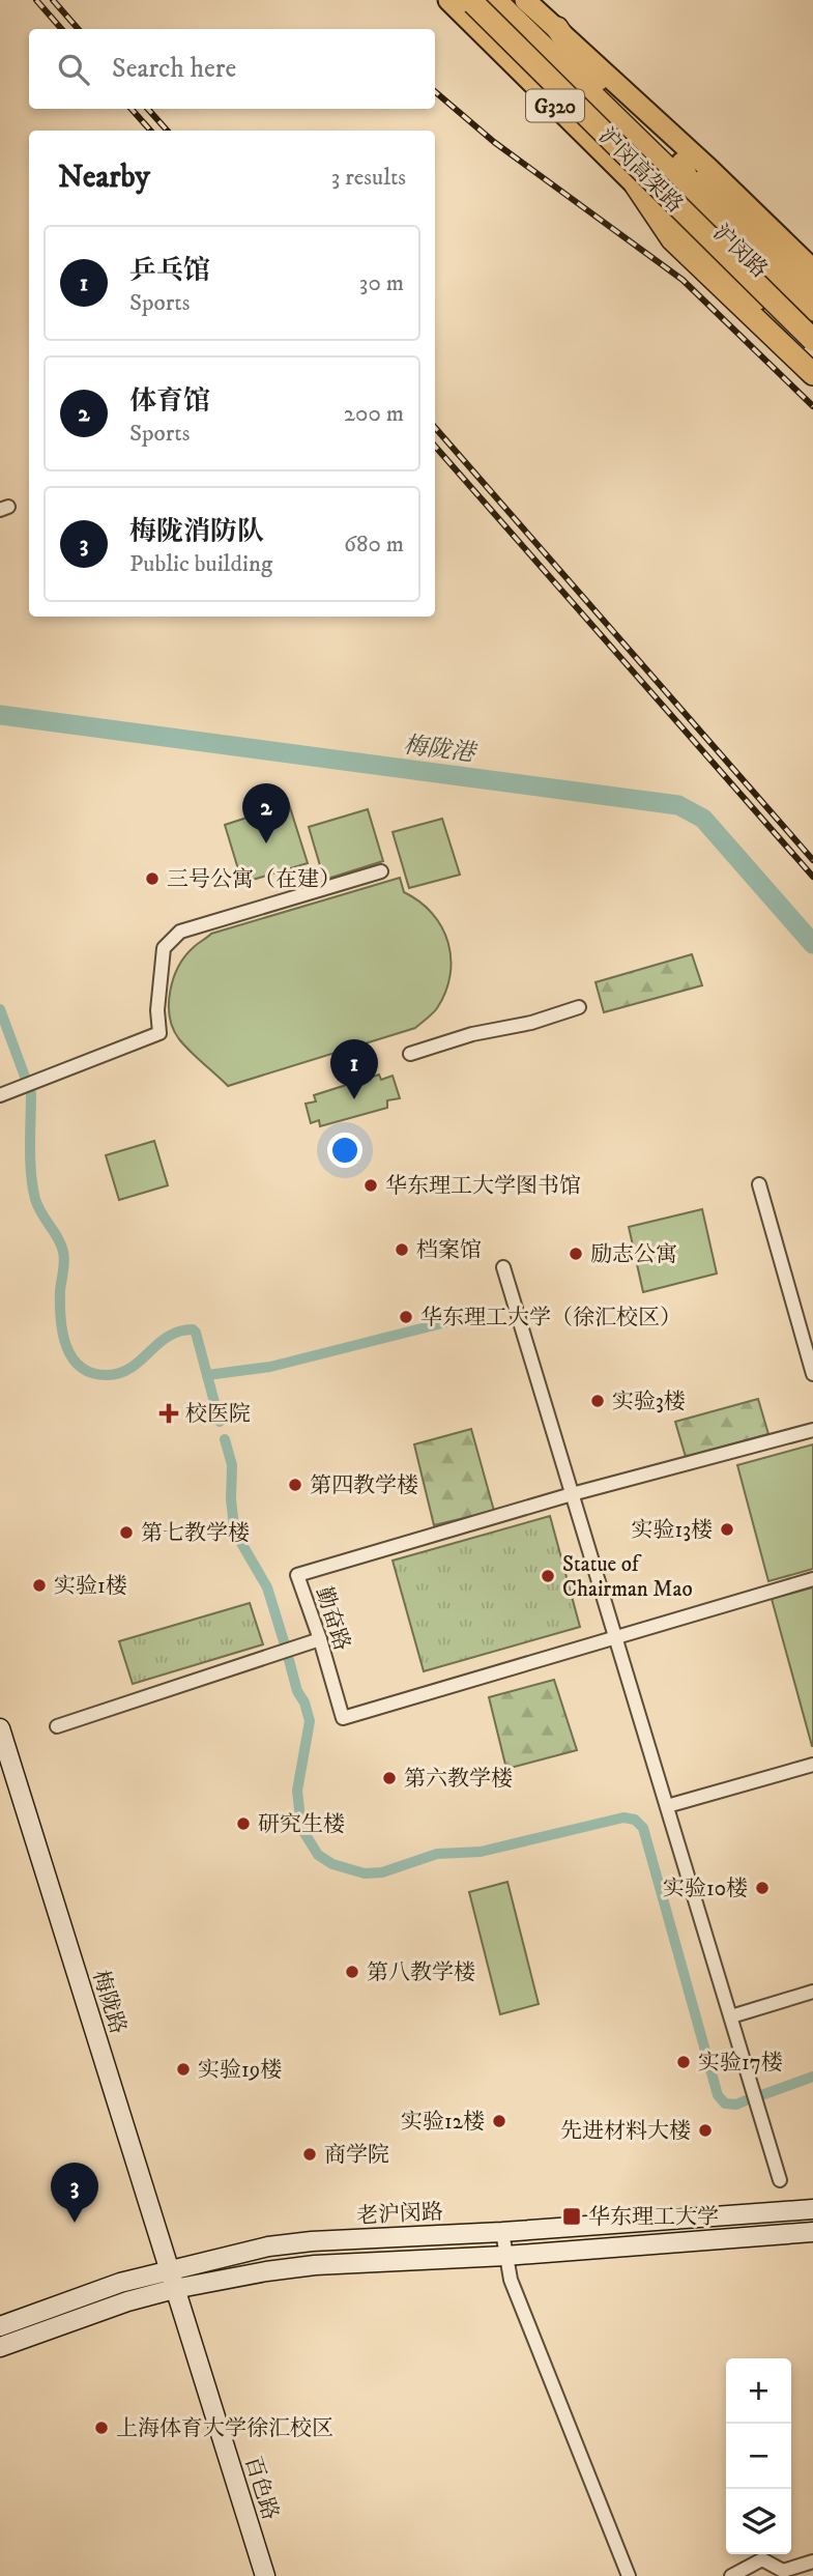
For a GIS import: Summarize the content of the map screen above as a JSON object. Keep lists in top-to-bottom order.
{
  "streets": {
    "highway": ["沪闵高架路"],
    "main road": [
      "G320",
      "沪闵路",
      "梅陇路",
      "老沪闵路",
      "百色路"
    ],
    "street": ["勤奋路"]
  },
  "crossings": [
    ["沪闵高架路", "沪闵路"],
    ["梅陇路", "老沪闵路"],
    ["梅陇路", "百色路"]
  ],
  "water": ["梅陇港"],
  "places": {
    "other": [
      "三号公寓（在建）",
      "华东理工大学图书馆",
      "档案馆",
      "励志公寓",
      "华东理工大学（徐汇校区）",
      "实验3楼",
      "第四教学楼",
      "实验13楼",
      "第七教学楼",
      "Statue of Chairman Mao",
      "实验1楼",
      "第六教学楼",
      "研究生楼",
      "实验10楼",
      "第八教学楼",
      "实验17楼",
      "实验19楼",
      "实验12楼",
      "先进材料大楼",
      "商学院",
      "上海体育大学徐汇校区"
    ],
    "health": ["校医院"],
    "transit": ["华东理工大学"]
  },
  "page": {
    "search": "Search here",
    "heading": ["Nearby", "3 results"],
    "list": [
      {
        "mark": "1",
        "name": "乒乓馆",
        "note": "Sports",
        "value": "30 m"
      },
      {
        "mark": "2",
        "name": "体育馆",
        "note": "Sports",
        "value": "200 m"
      },
      {
        "mark": "3",
        "name": "梅陇消防队",
        "note": "Public building",
        "value": "680 m"
      }
    ],
    "pins": ["2", "1", "3"],
    "map_buttons": ["+", "−"]
  }
}
